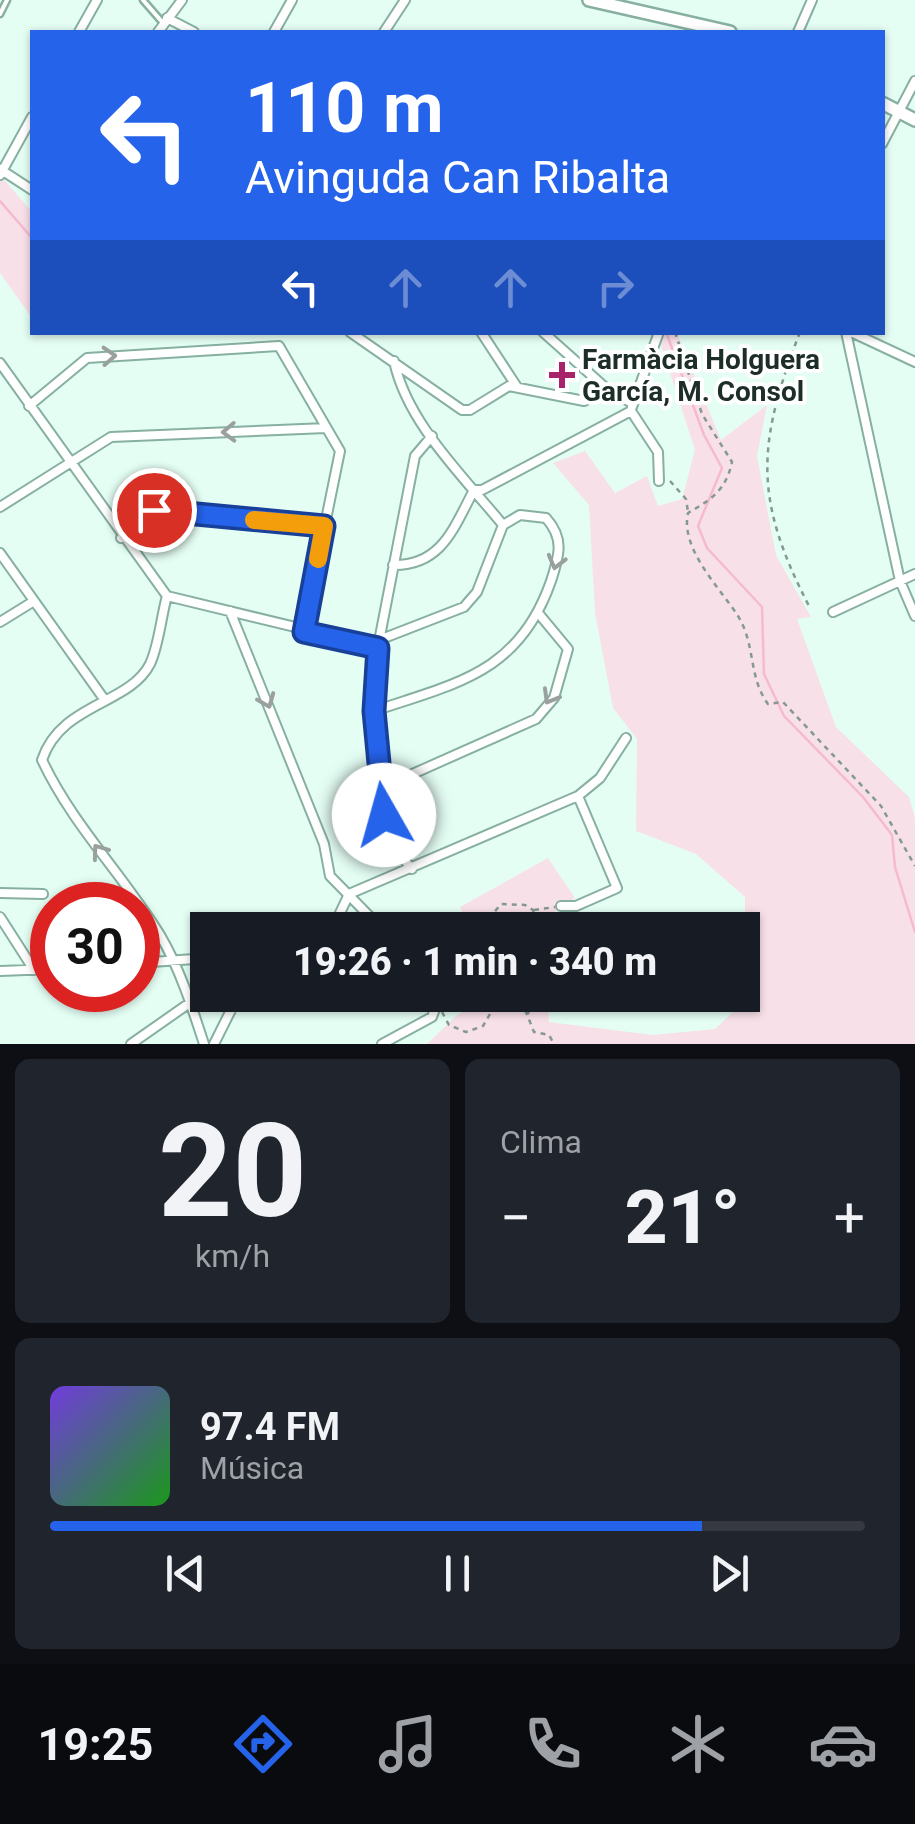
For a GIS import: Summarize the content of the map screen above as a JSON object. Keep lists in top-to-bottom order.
{
  "places": {
    "health": ["Farmàcia Holguera García, M. Consol"]
  },
  "page": {
    "turn": ["110 m", "Avinguda Can Ribalta"],
    "limit": "30",
    "trip": "19:26 · 1 min · 340 m",
    "tile": [
      ["20", "km/h"],
      "Clima"
    ],
    "heat": ["−", "21°", "+"],
    "song": ["97.4 FM", "Música"],
    "tabs": "19:25"
  }
}
